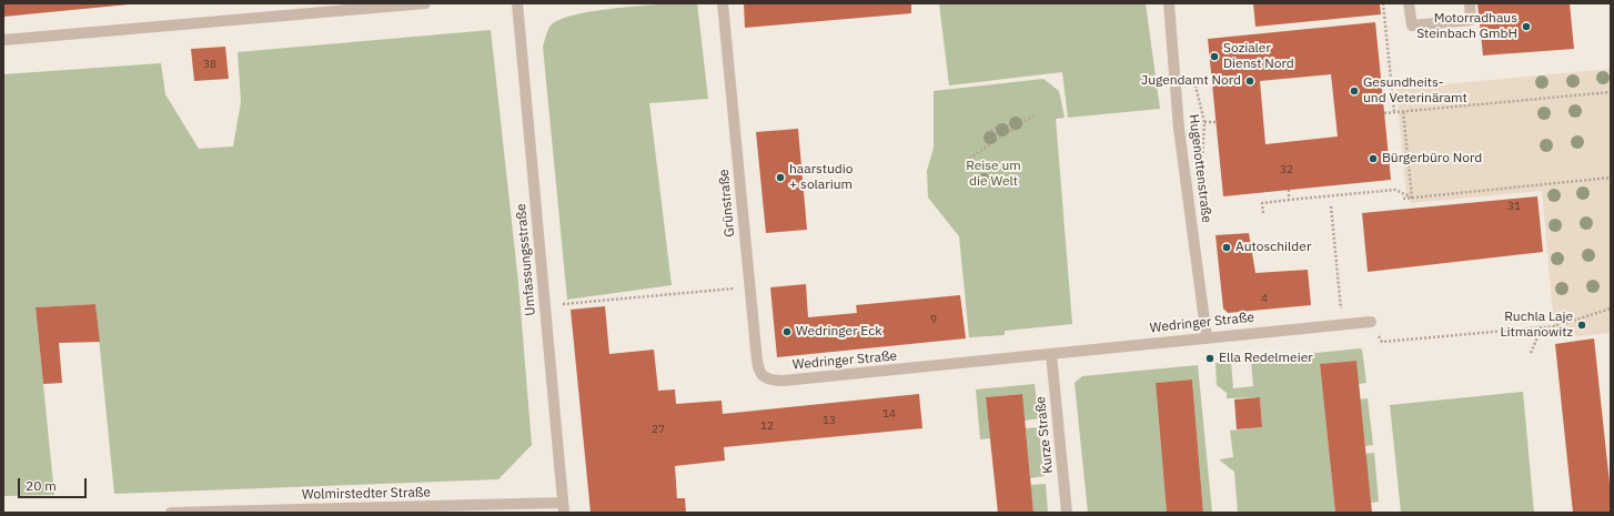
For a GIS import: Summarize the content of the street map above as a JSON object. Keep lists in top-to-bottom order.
{
  "streets": {
    "street": [
      "Hugenottenstraße",
      "Grünstraße",
      "Umfassungsstraße",
      "Wedringer Straße",
      "Kurze Straße",
      "Wolmirstedter Straße"
    ]
  },
  "crossings": [
    ["Hugenottenstraße", "Wedringer Straße"],
    ["Grünstraße", "Wedringer Straße"],
    ["Umfassungsstraße", "Wolmirstedter Straße"],
    ["Wedringer Straße", "Kurze Straße"]
  ],
  "parks": ["Reise um die Welt"],
  "places": [
    "Motorradhaus Steinbach GmbH",
    "Sozialer Dienst Nord",
    "Jugendamt Nord",
    "Gesundheits- und Veterinäramt",
    "Bürgerbüro Nord",
    "haarstudio + solarium",
    "Autoschilder",
    "Ruchla Laje Litmanowitz",
    "Wedringer Eck",
    "Ella Redelmeier"
  ],
  "house_numbers": [
    "38",
    "32",
    "31",
    "4",
    "9",
    "14",
    "13",
    "12",
    "27"
  ],
  "scale_bar": "20 m"
}
